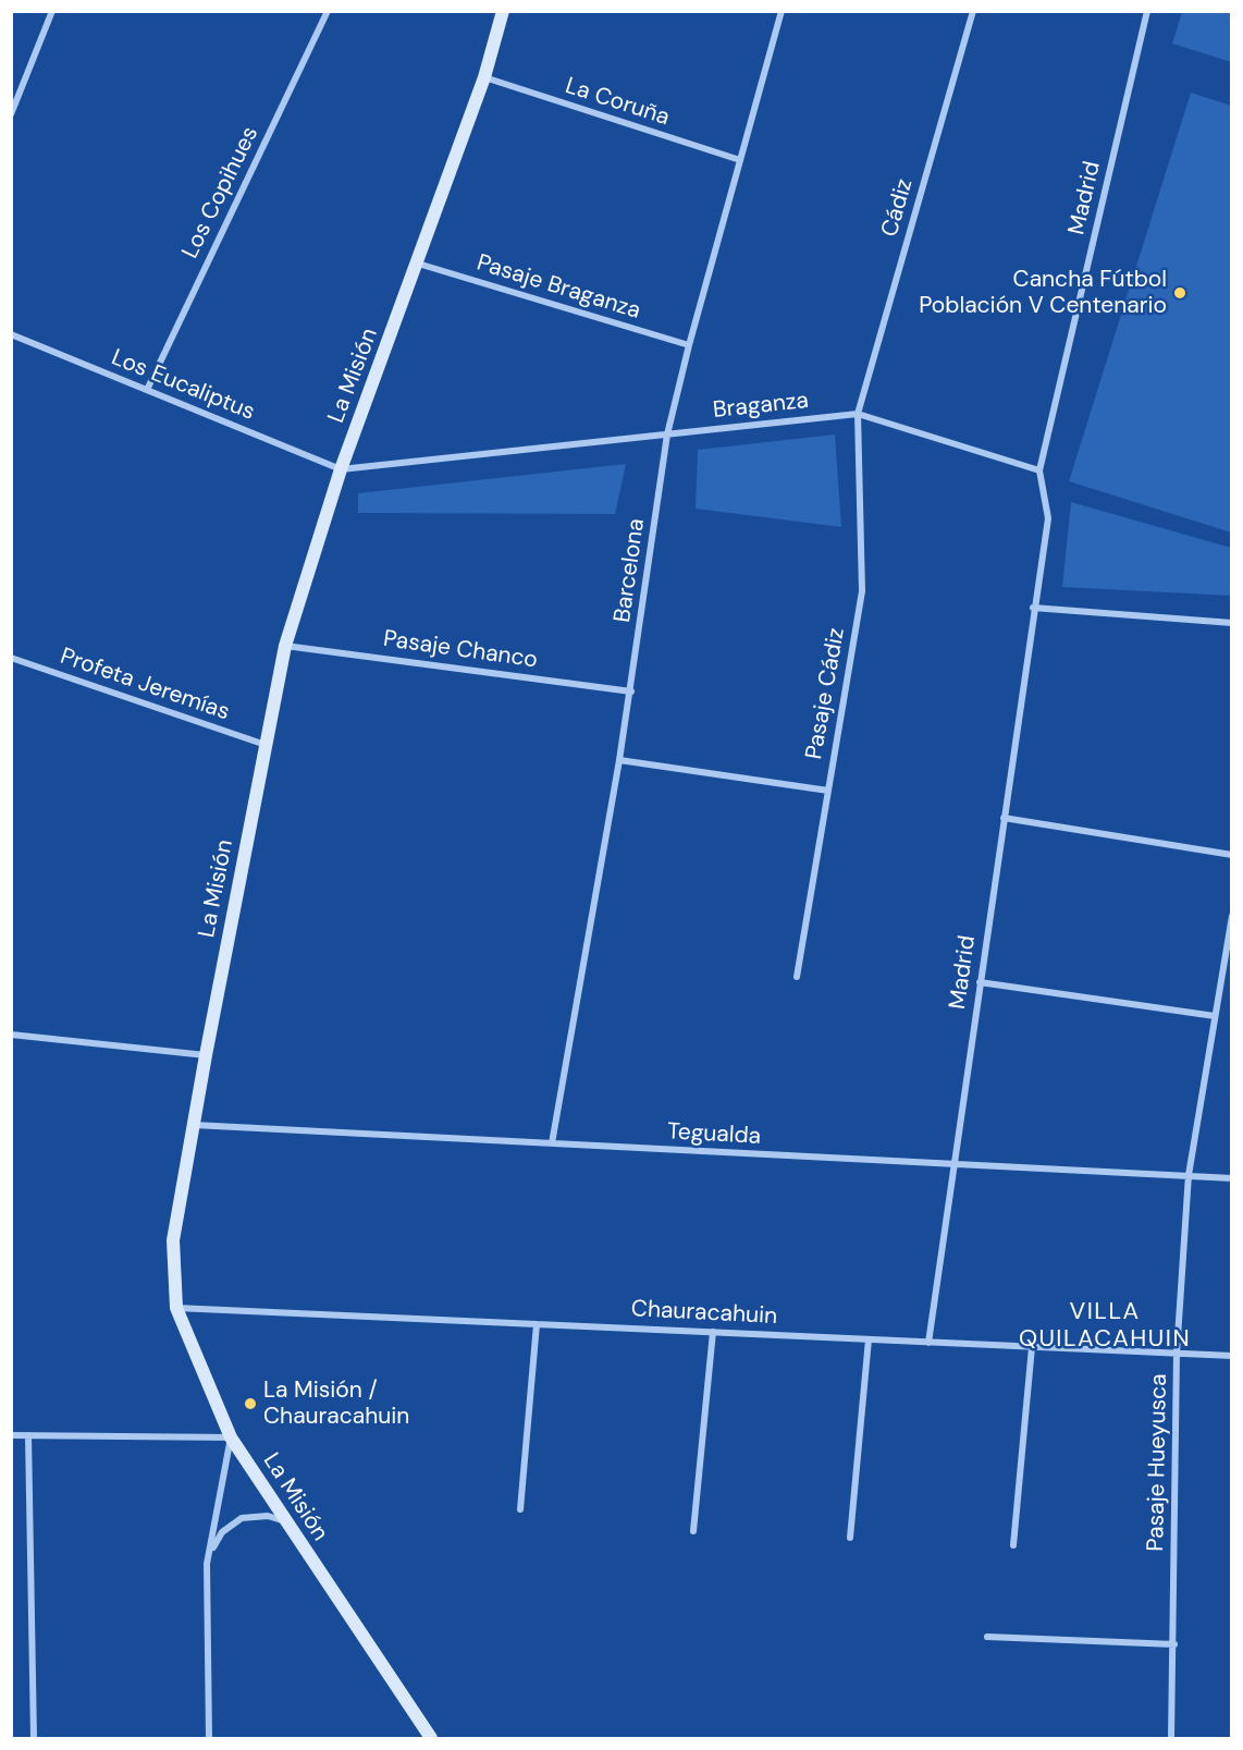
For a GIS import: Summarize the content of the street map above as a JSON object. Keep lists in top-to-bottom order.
{
  "streets": {
    "street": [
      "La Coruña",
      "Los Copihues",
      "Madrid",
      "Cádiz",
      "Pasaje Braganza",
      "La Misión",
      "Los Eucaliptus",
      "Braganza",
      "Barcelona",
      "Pasaje Chanco",
      "Profeta Jeremías",
      "Pasaje Cádiz",
      "Tegualda",
      "Chauracahuin",
      "Pasaje Hueyusca"
    ]
  },
  "crossings": [
    ["La Coruña", "La Misión"],
    ["La Coruña", "Barcelona"],
    ["Los Copihues", "Los Eucaliptus"],
    ["Madrid", "Braganza"],
    ["Madrid", "Tegualda"],
    ["Madrid", "Chauracahuin"],
    ["Cádiz", "Braganza"],
    ["Cádiz", "Pasaje Cádiz"],
    ["Pasaje Braganza", "La Misión"],
    ["Pasaje Braganza", "Barcelona"],
    ["La Misión", "Los Eucaliptus"],
    ["La Misión", "Braganza"],
    ["La Misión", "Pasaje Chanco"],
    ["La Misión", "Profeta Jeremías"],
    ["La Misión", "Tegualda"],
    ["La Misión", "Chauracahuin"],
    ["Los Eucaliptus", "Braganza"],
    ["Braganza", "Barcelona"],
    ["Braganza", "Pasaje Cádiz"],
    ["Barcelona", "Pasaje Chanco"],
    ["Barcelona", "Tegualda"],
    ["Tegualda", "Pasaje Hueyusca"],
    ["Chauracahuin", "Pasaje Hueyusca"]
  ],
  "districts": ["VILLA QUILACAHUIN"],
  "places": ["Cancha Fútbol Población V Centenario", "La Misión / Chauracahuin"]
}
